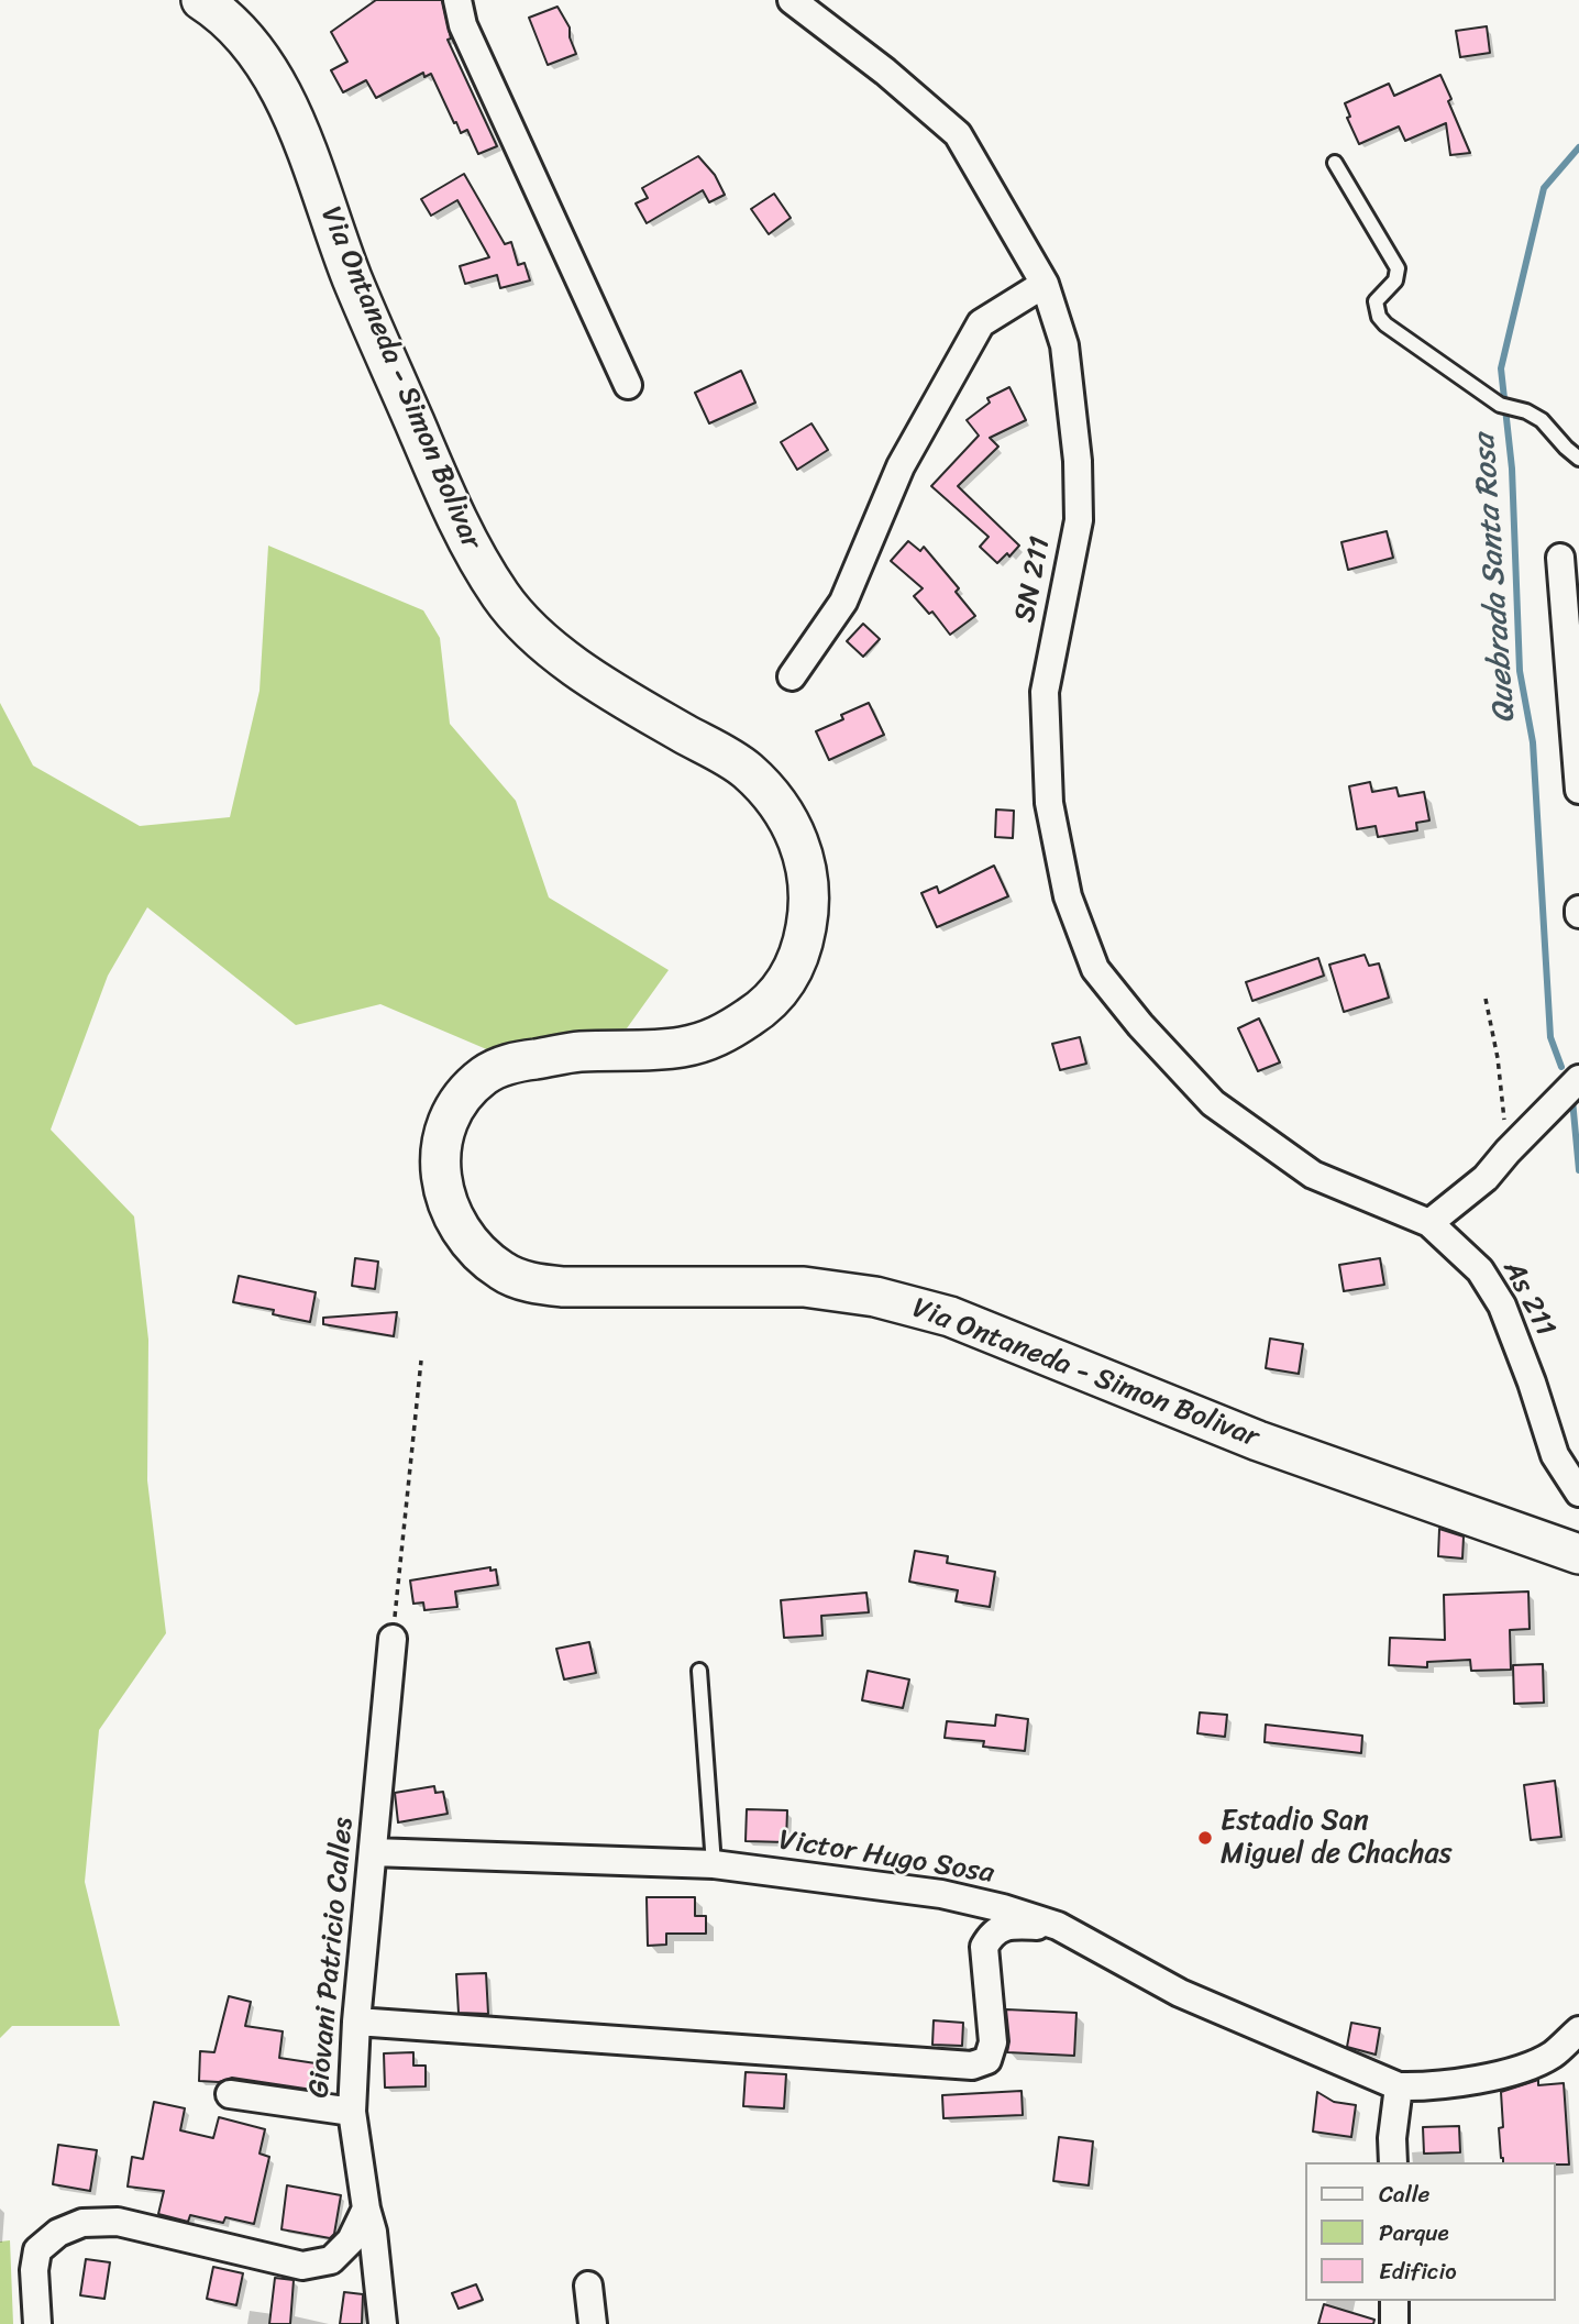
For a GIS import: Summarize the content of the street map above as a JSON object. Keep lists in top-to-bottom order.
{
  "streets": {
    "street": [
      "Via Ontaneda - Simon Bolivar",
      "SN 211",
      "As 211",
      "Victor Hugo Sosa",
      "Giovani Patricio Calles"
    ]
  },
  "crossings": [
    ["SN 211", "As 211"],
    ["Victor Hugo Sosa", "Giovani Patricio Calles"]
  ],
  "water": ["Quebrada Santa Rosa"],
  "places": ["Estadio San Miguel de Chachas"],
  "legend": ["Calle", "Parque", "Edificio"]
}
